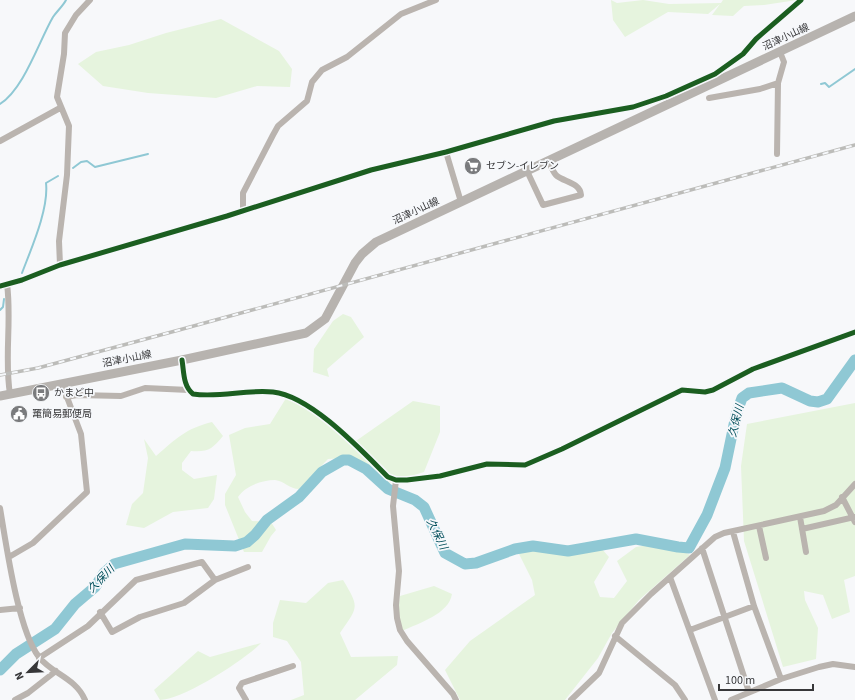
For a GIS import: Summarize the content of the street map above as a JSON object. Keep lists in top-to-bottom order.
{
  "streets": {
    "main road": ["沼津小山線"]
  },
  "water": ["久保川"],
  "places": {
    "supermarket": ["セブン-イレブン"],
    "bus stop": ["かまど中"],
    "public building": ["竃簡易郵便局"]
  },
  "scale_bar": "100 m",
  "north": "bottom left"
}
